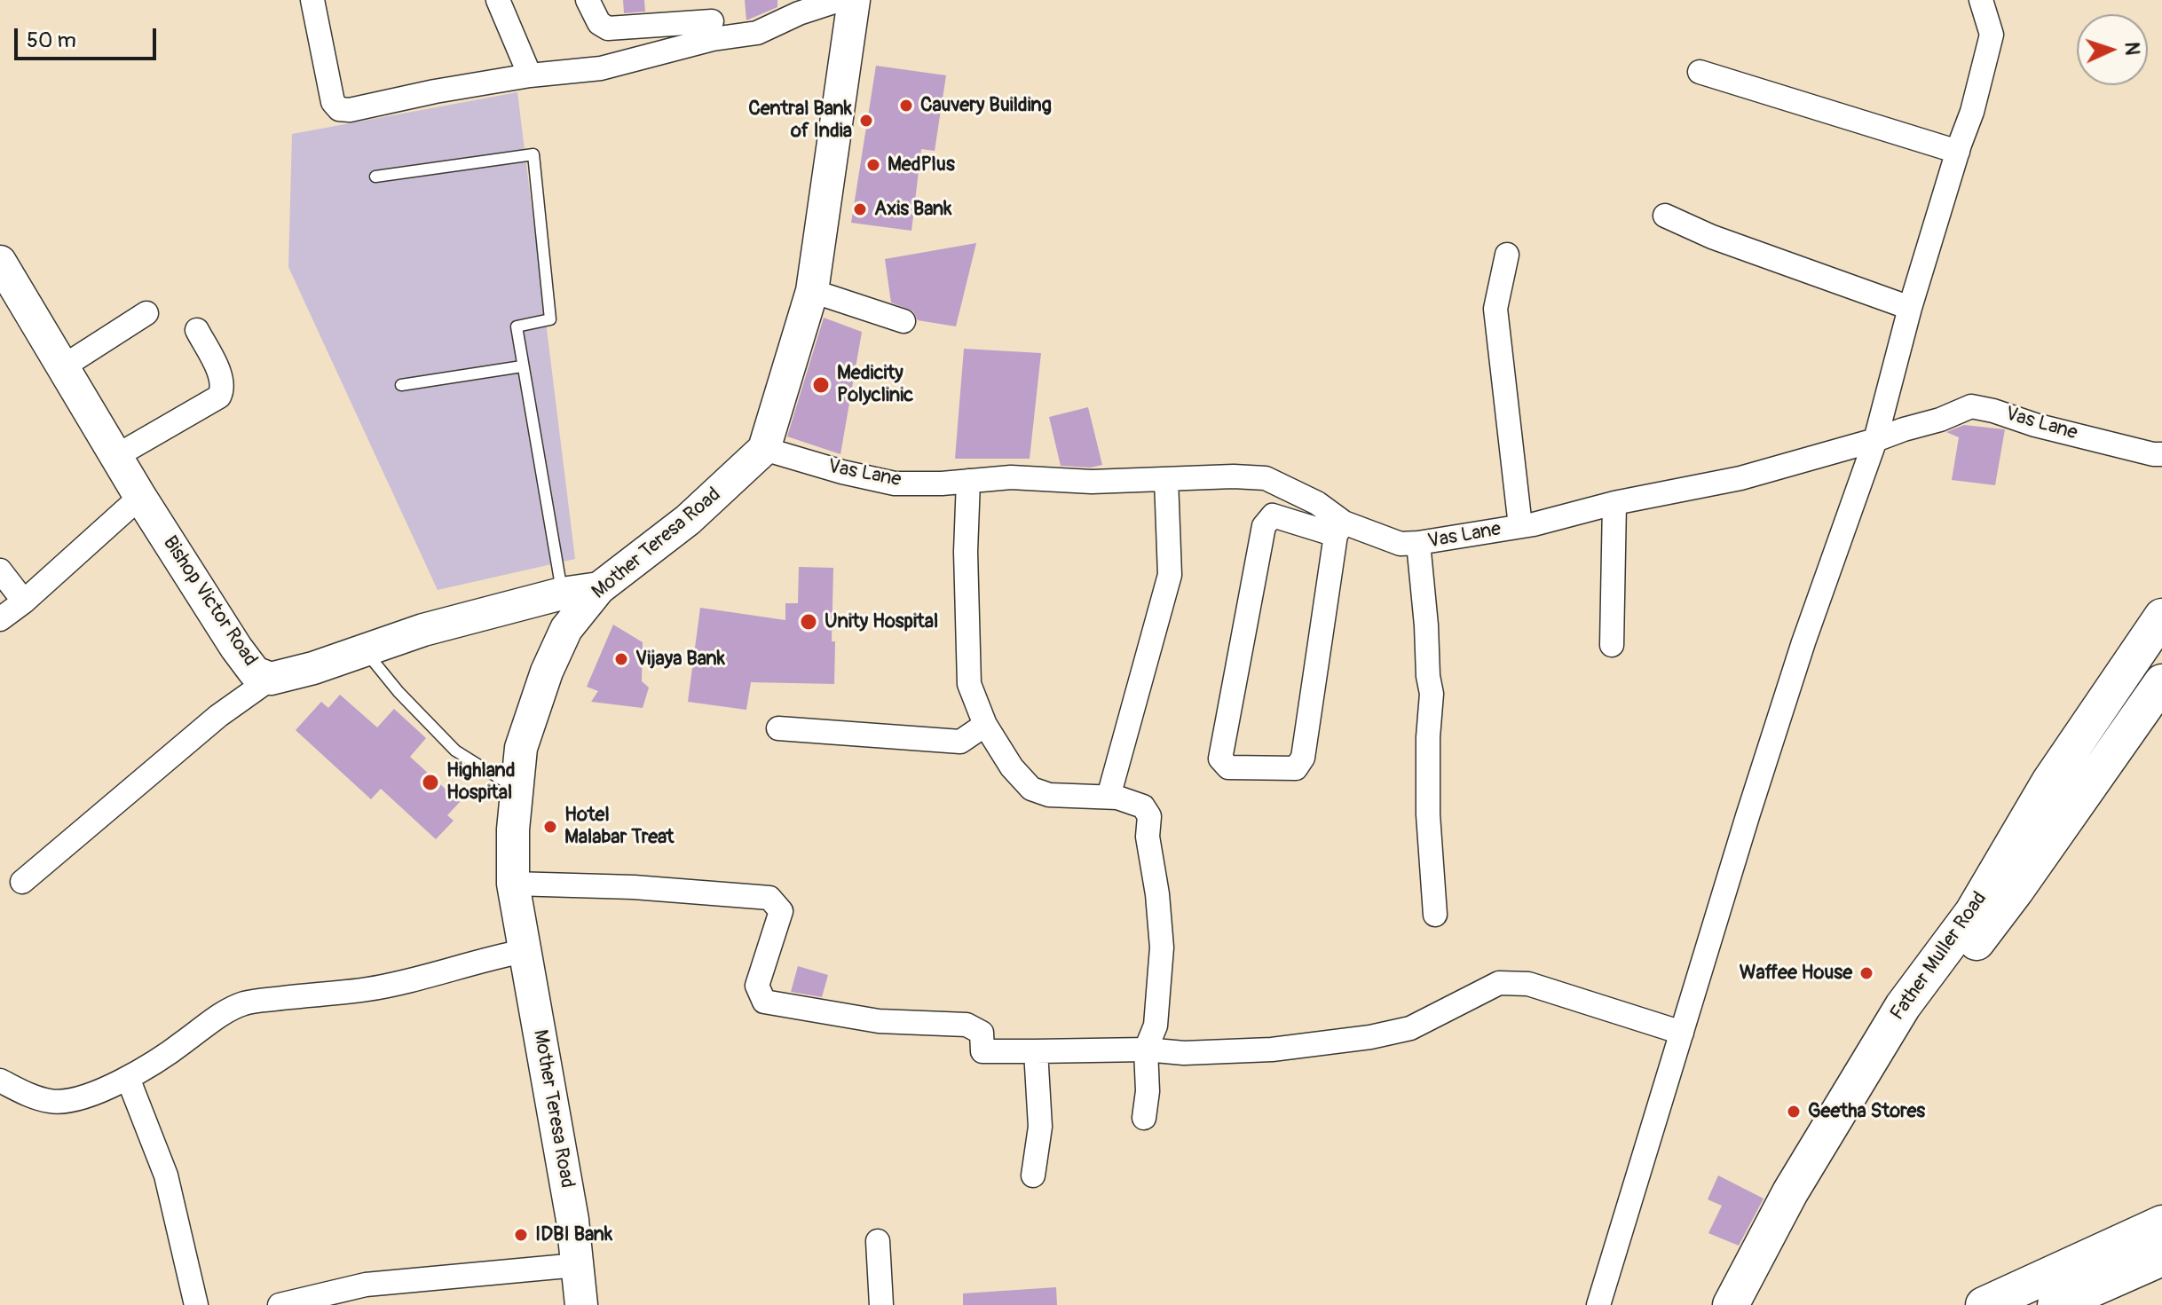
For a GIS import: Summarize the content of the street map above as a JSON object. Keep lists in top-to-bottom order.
{
  "streets": {
    "main road": ["Mother Teresa Road", "Bishop Victor Road", "Father Muller Road"],
    "street": ["Vas Lane"]
  },
  "crossings": [
    ["Vas Lane", "Mother Teresa Road"],
    ["Mother Teresa Road", "Bishop Victor Road"]
  ],
  "places": [
    "Cauvery Building",
    "Central Bank of India",
    "MedPlus",
    "Axis Bank",
    "Medicity Polyclinic",
    "Unity Hospital",
    "Vijaya Bank",
    "Highland Hospital",
    "Hotel Malabar Treat",
    "Waffee House",
    "Geetha Stores",
    "IDBI Bank"
  ],
  "scale_bar": "50 m",
  "north": "right"
}
